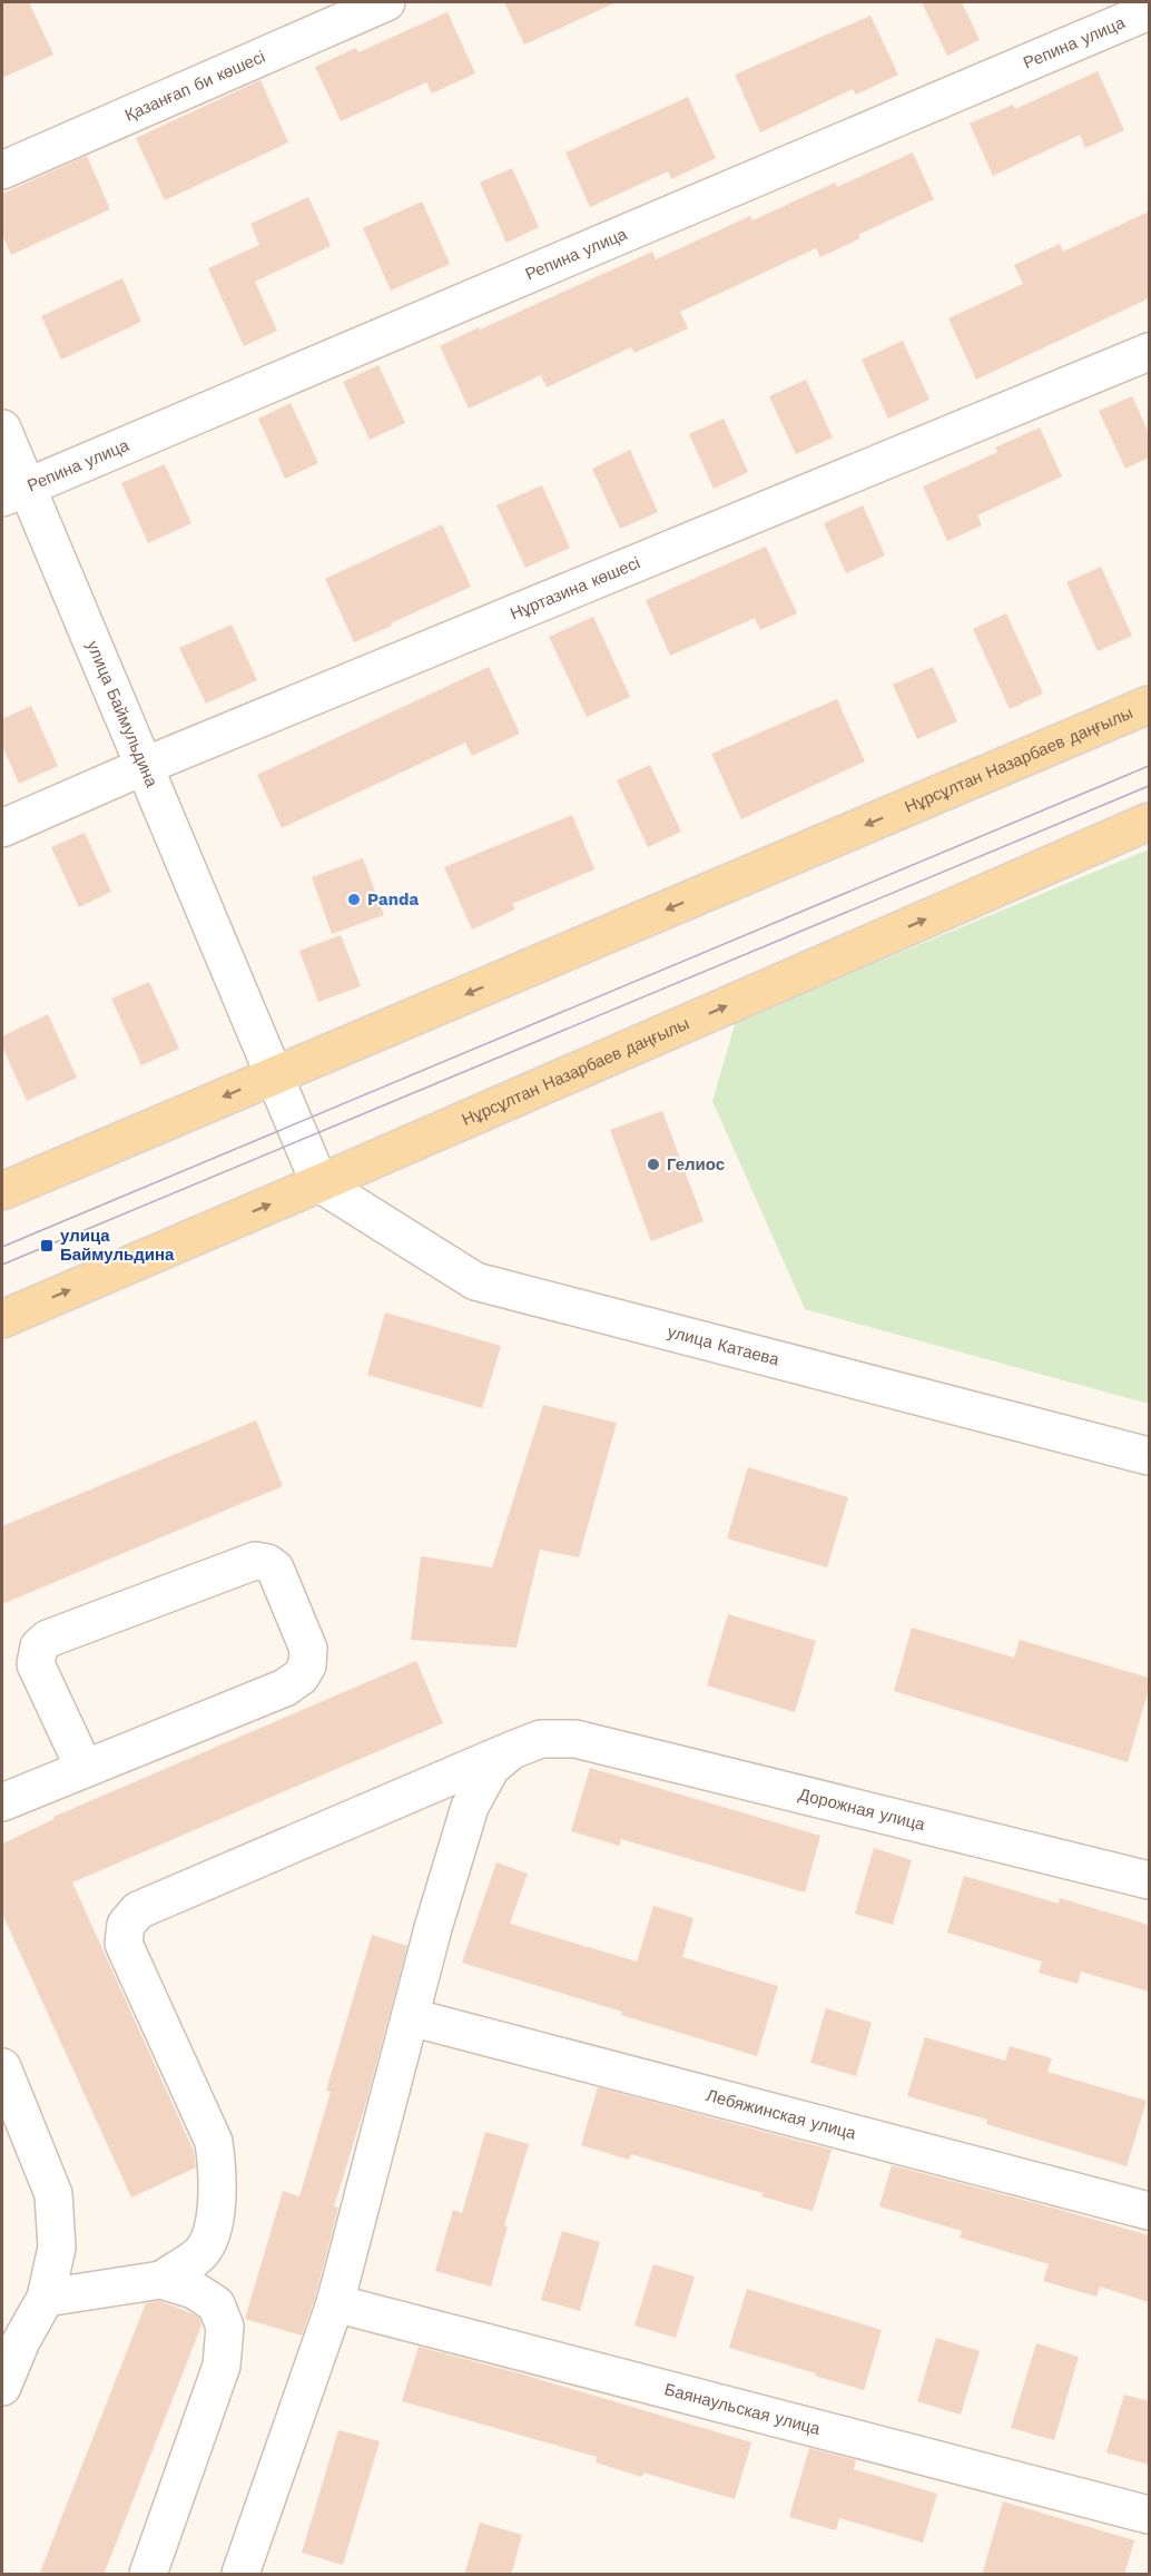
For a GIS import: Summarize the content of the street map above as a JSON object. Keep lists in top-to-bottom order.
{
  "streets": {
    "main road": ["Нұрсұлтан Назарбаев даңғылы"],
    "street": [
      "Репина улица",
      "Қазанғап би көшесі",
      "Нұртазина көшесі",
      "улица Баймульдина",
      "улица Катаева",
      "Дорожная улица",
      "Лебяжинская улица",
      "Баянаульская улица"
    ]
  },
  "crossings": [
    ["Репина улица", "улица Баймульдина"],
    ["Нұртазина көшесі", "улица Баймульдина"],
    ["улица Баймульдина", "Нұрсұлтан Назарбаев даңғылы"],
    ["улица Баймульдина", "улица Катаева"],
    ["Нұрсұлтан Назарбаев даңғылы", "улица Катаева"]
  ],
  "places": {
    "other": ["Panda", "Гелиос"],
    "transit": ["улица Баймульдина"]
  }
}
